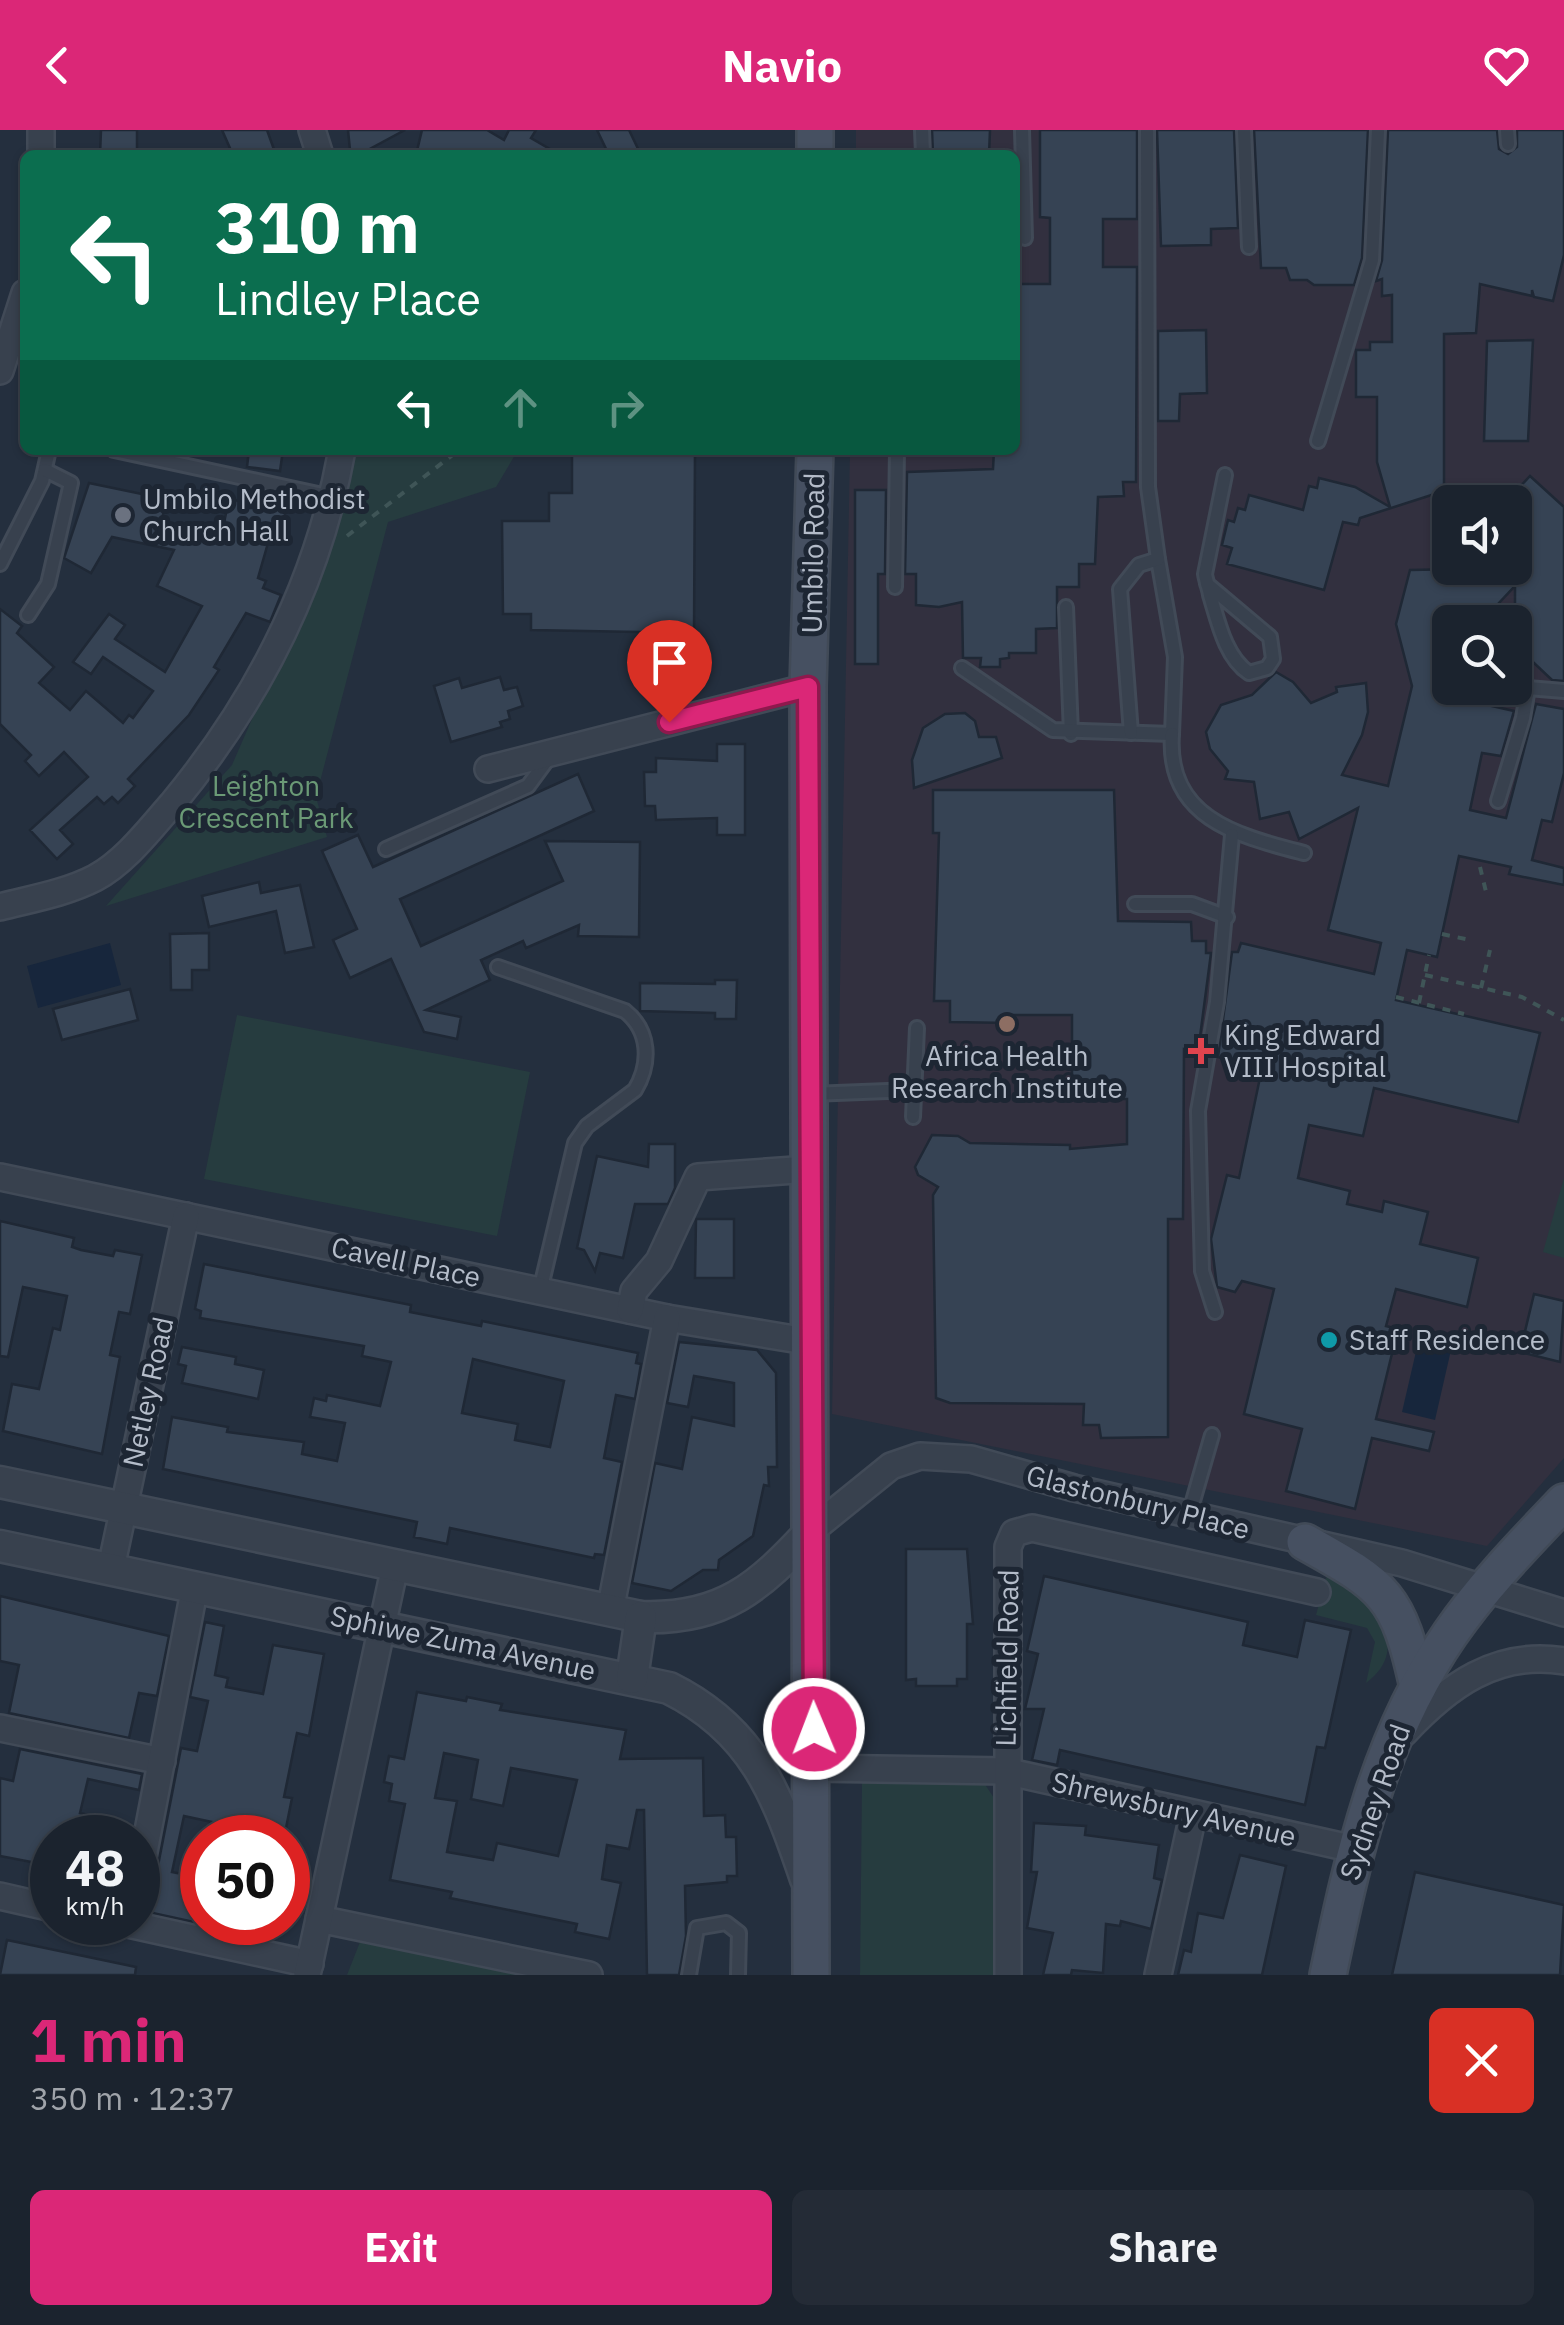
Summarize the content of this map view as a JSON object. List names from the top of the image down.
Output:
{
  "streets": {
    "main road": ["Umbilo Road", "Sydney Road"],
    "street": [
      "Cavell Place",
      "Netley Road",
      "Glastonbury Place",
      "Sphiwe Zuma Avenue",
      "Lichfield Road",
      "Shrewsbury Avenue"
    ]
  },
  "crossings": [
    ["Umbilo Road", "Cavell Place"],
    ["Umbilo Road", "Glastonbury Place"],
    ["Umbilo Road", "Sphiwe Zuma Avenue"],
    ["Umbilo Road", "Shrewsbury Avenue"],
    ["Cavell Place", "Netley Road"],
    ["Netley Road", "Sphiwe Zuma Avenue"],
    ["Glastonbury Place", "Sydney Road"],
    ["Lichfield Road", "Shrewsbury Avenue"],
    ["Sydney Road", "Shrewsbury Avenue"]
  ],
  "parks": ["Leighton Crescent Park"],
  "places": {
    "other": ["Umbilo Methodist Church Hall", "Africa Health Research Institute", "Staff Residence"],
    "health": ["King Edward VIII Hospital"]
  },
  "page": {
    "header": "Navio",
    "turn": ["310 m", "Lindley Place"],
    "speed": "48 km/h",
    "limit": "50",
    "heading": ["1 min", "350 m · 12:37"],
    "buttons": ["Exit", "Share"]
  }
}
